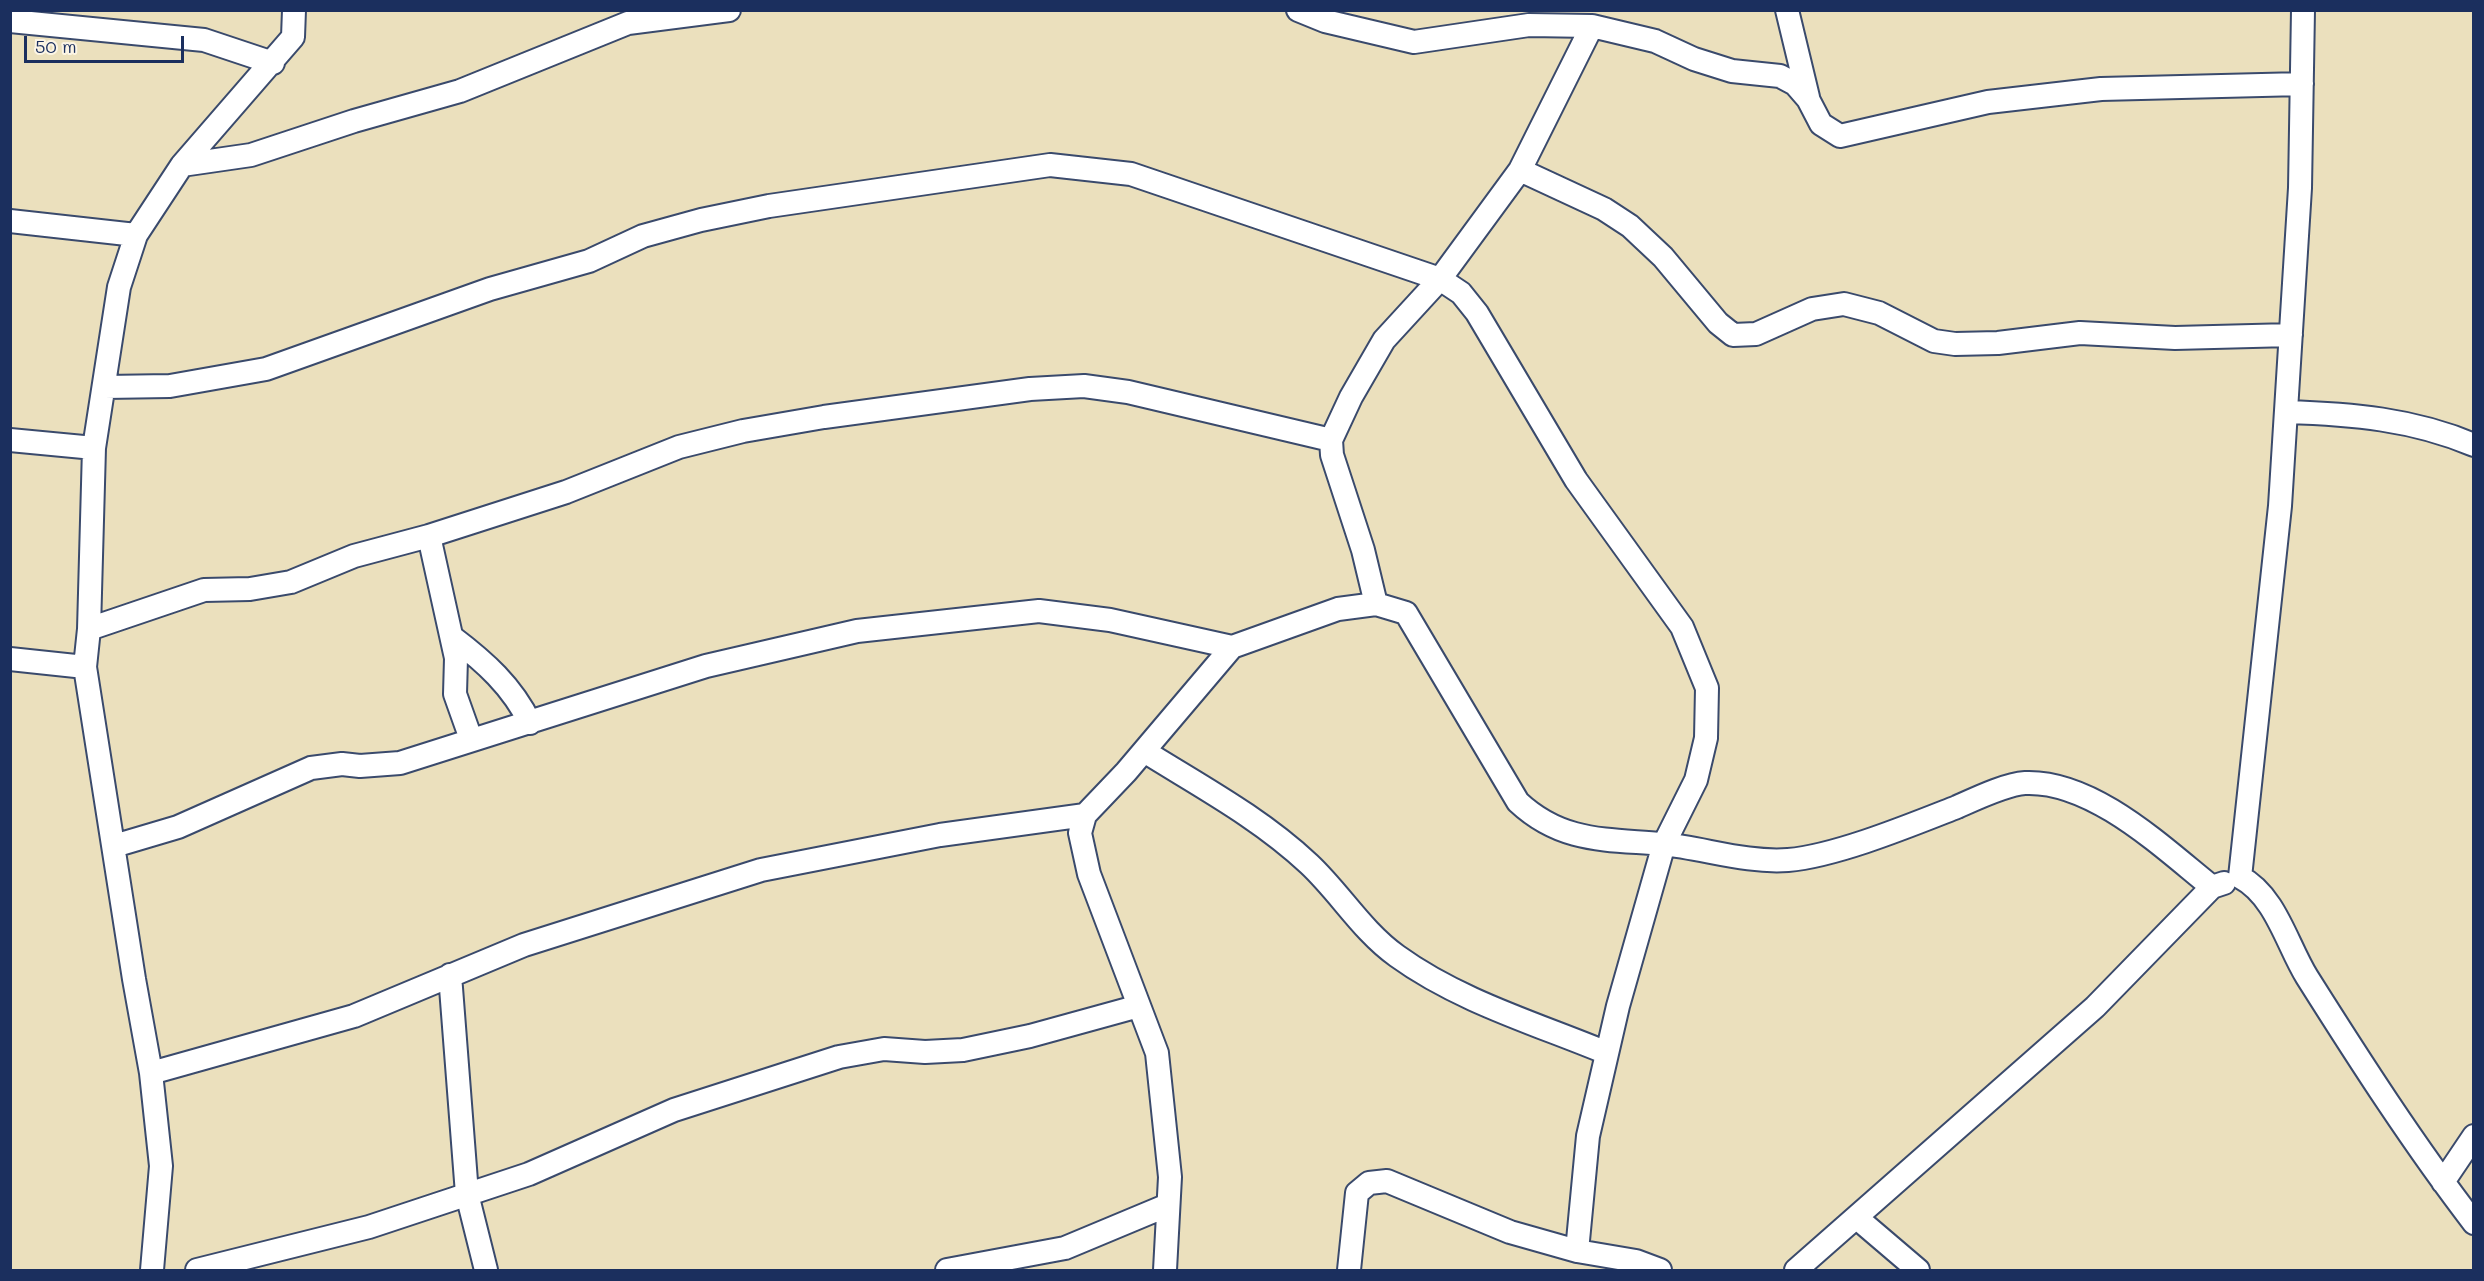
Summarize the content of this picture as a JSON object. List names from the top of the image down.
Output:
{
  "scale_bar": "50 m"
}
